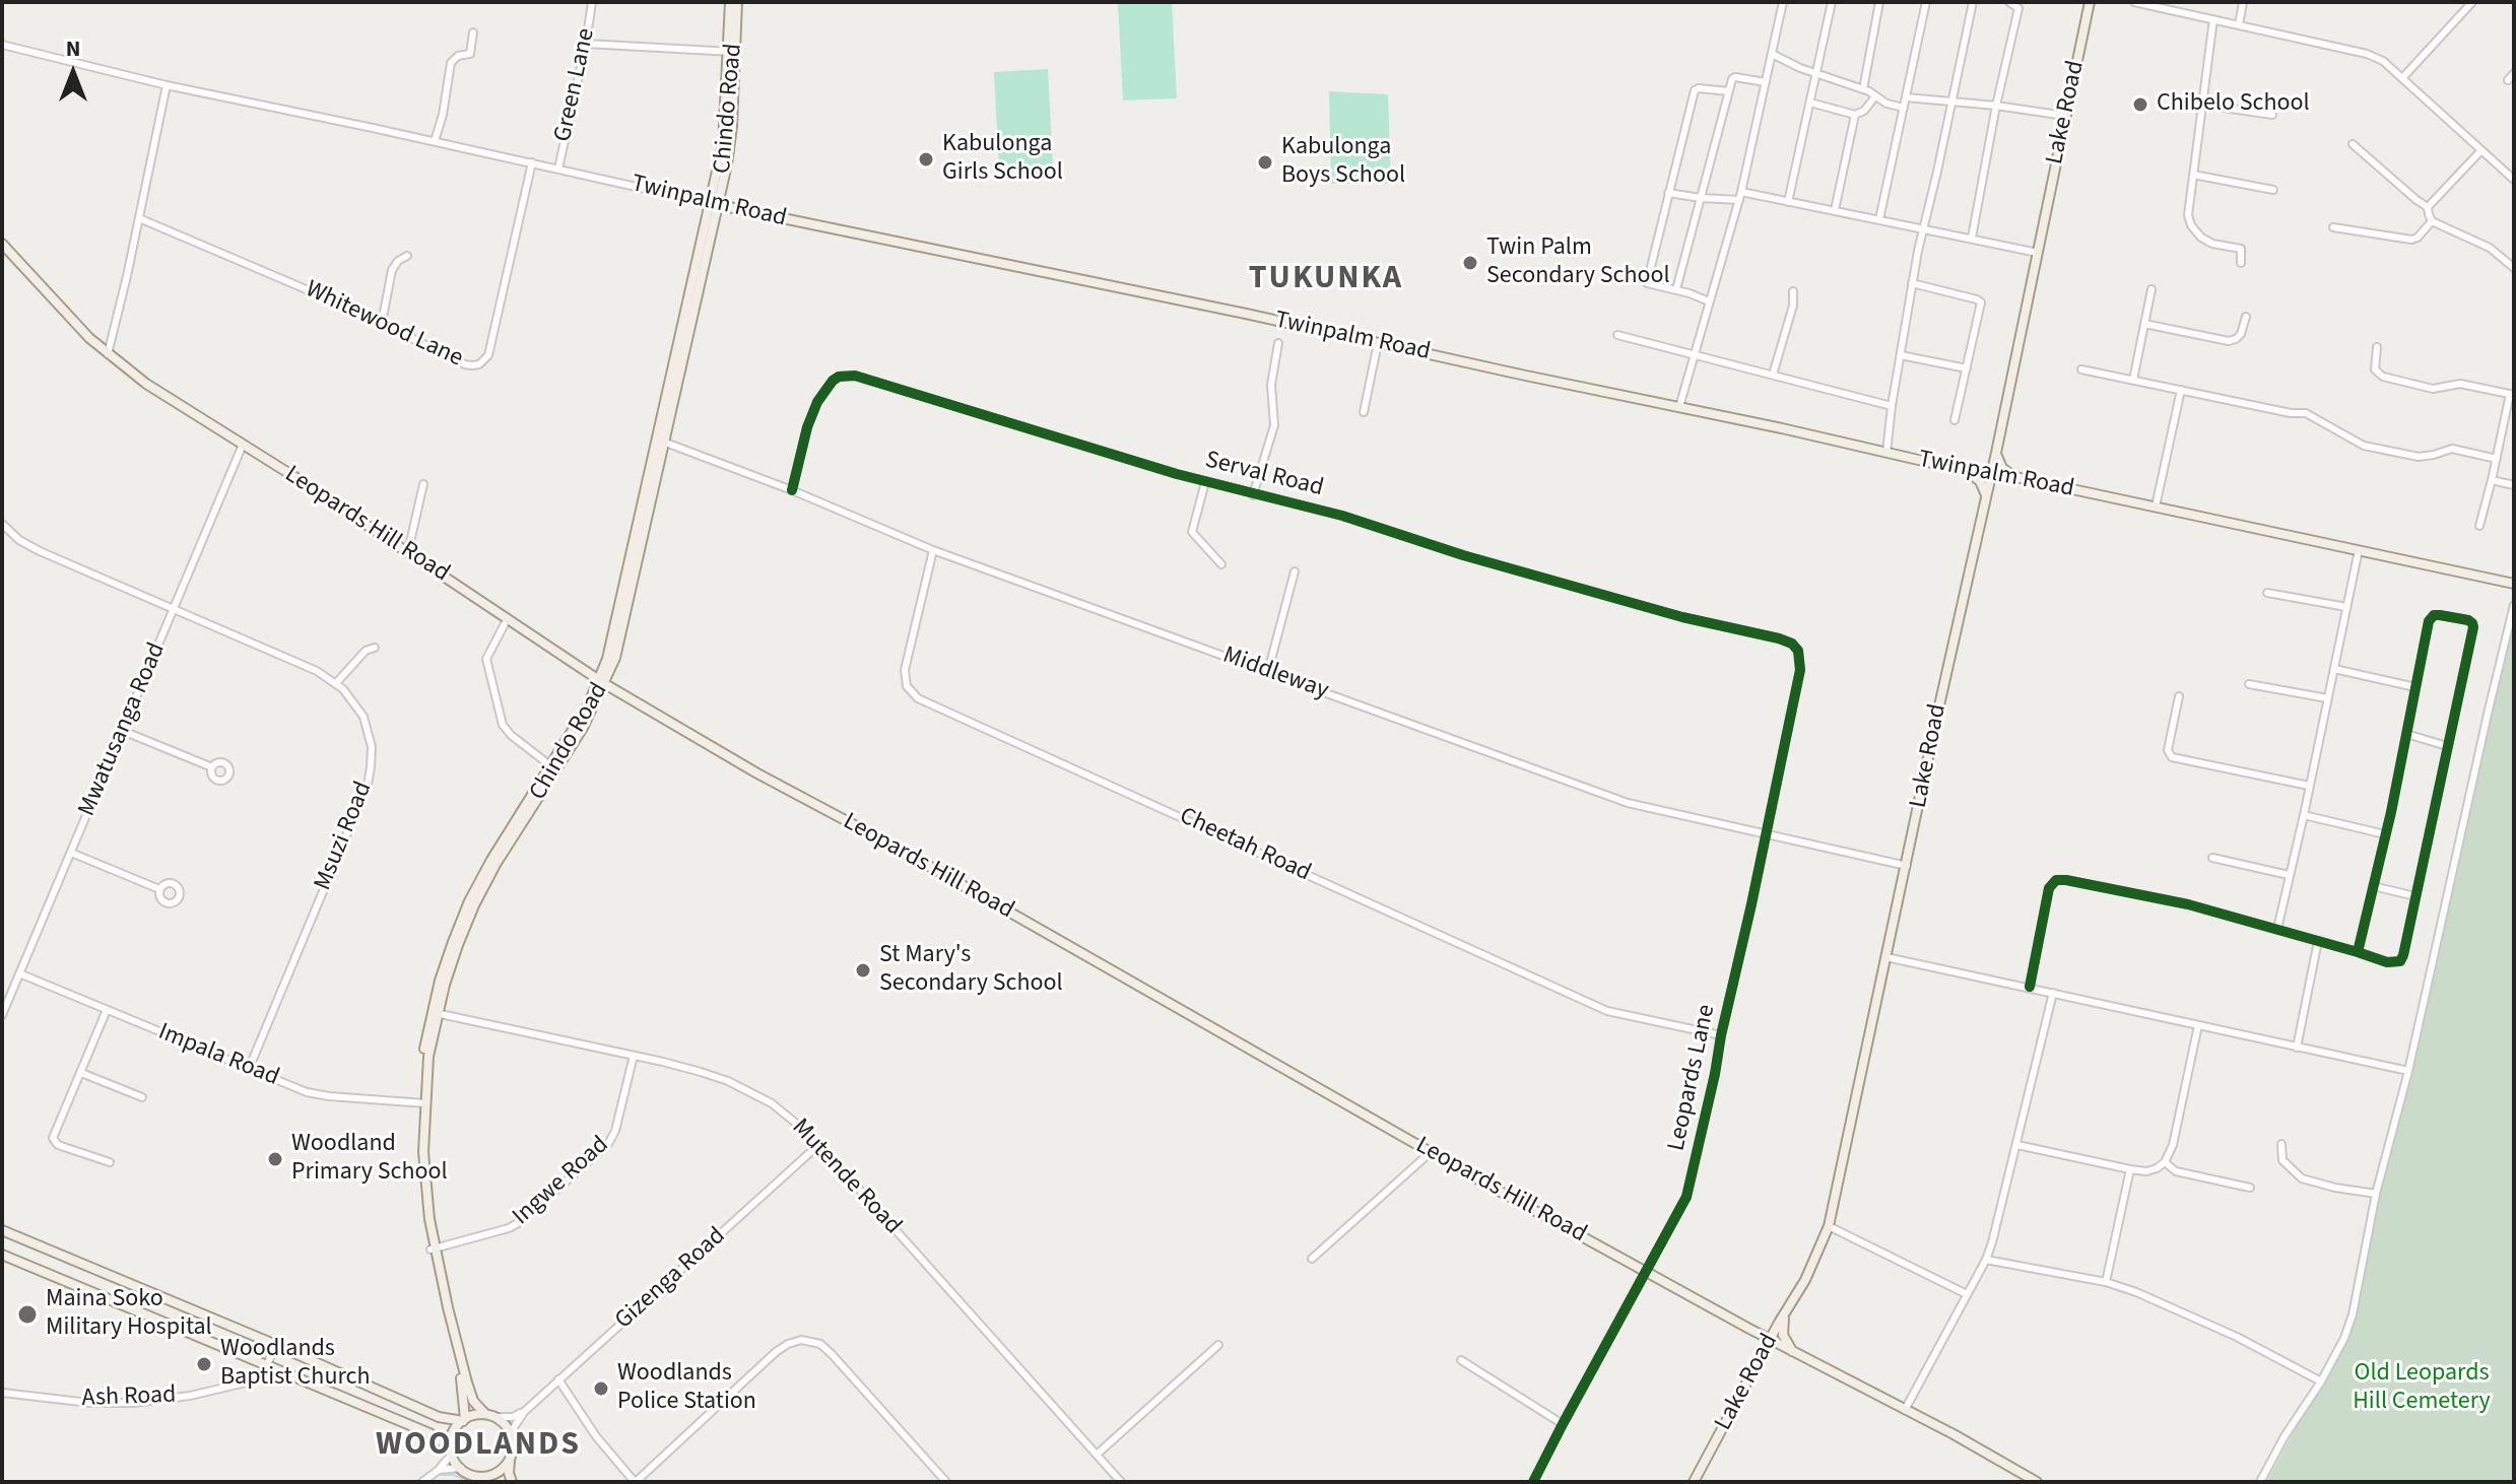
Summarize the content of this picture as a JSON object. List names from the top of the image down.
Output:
{
  "streets": {
    "main road": [
      "Chindo Road",
      "Lake Road",
      "Twinpalm Road",
      "Leopards Hill Road"
    ],
    "street": [
      "Green Lane",
      "Whitewood Lane",
      "Serval Road",
      "Middleway",
      "Mwatusanga Road",
      "Msuzi Road",
      "Cheetah Road",
      "Impala Road",
      "Leopards Lane",
      "Mutende Road",
      "Ingwe Road",
      "Gizenga Road",
      "Ash Road"
    ]
  },
  "crossings": [
    ["Green Lane", "Twinpalm Road"],
    ["Chindo Road", "Twinpalm Road"],
    ["Chindo Road", "Leopards Hill Road"],
    ["Chindo Road", "Middleway"],
    ["Chindo Road", "Impala Road"],
    ["Chindo Road", "Mutende Road"],
    ["Chindo Road", "Ingwe Road"],
    ["Chindo Road", "Gizenga Road"],
    ["Lake Road", "Twinpalm Road"],
    ["Lake Road", "Leopards Hill Road"],
    ["Lake Road", "Middleway"],
    ["Twinpalm Road", "Whitewood Lane"],
    ["Serval Road", "Middleway"],
    ["Serval Road", "Leopards Lane"],
    ["Leopards Hill Road", "Mwatusanga Road"],
    ["Leopards Hill Road", "Leopards Lane"],
    ["Middleway", "Cheetah Road"],
    ["Middleway", "Leopards Lane"],
    ["Mwatusanga Road", "Msuzi Road"],
    ["Mwatusanga Road", "Impala Road"],
    ["Msuzi Road", "Impala Road"],
    ["Cheetah Road", "Leopards Lane"],
    ["Mutende Road", "Ingwe Road"],
    ["Mutende Road", "Gizenga Road"]
  ],
  "districts": ["TUKUNKA", "WOODLANDS"],
  "parks": ["Old Leopards Hill Cemetery"],
  "places": [
    "Chibelo School",
    "Kabulonga Girls School",
    "Kabulonga Boys School",
    "Twin Palm Secondary School",
    "St Mary's Secondary School",
    "Woodland Primary School",
    "Maina Soko Military Hospital",
    "Woodlands Baptist Church",
    "Woodlands Police Station"
  ],
  "north": "top"
}
